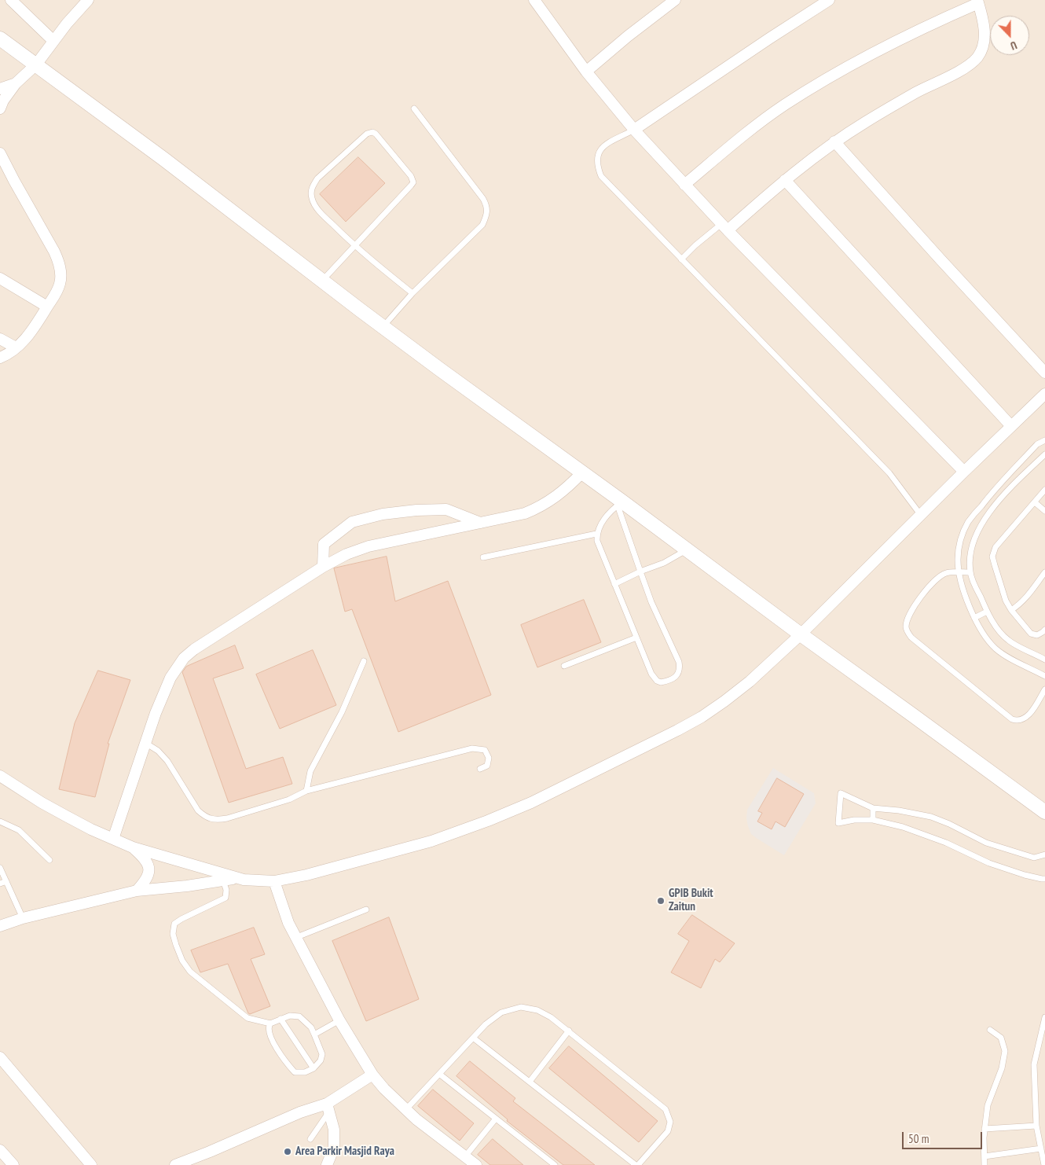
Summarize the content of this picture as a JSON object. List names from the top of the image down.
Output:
{
  "places": ["GPIB Bukit Zaitun", "Area Parkir Masjid Raya"],
  "scale_bar": "50 m",
  "north": "bottom"
}
